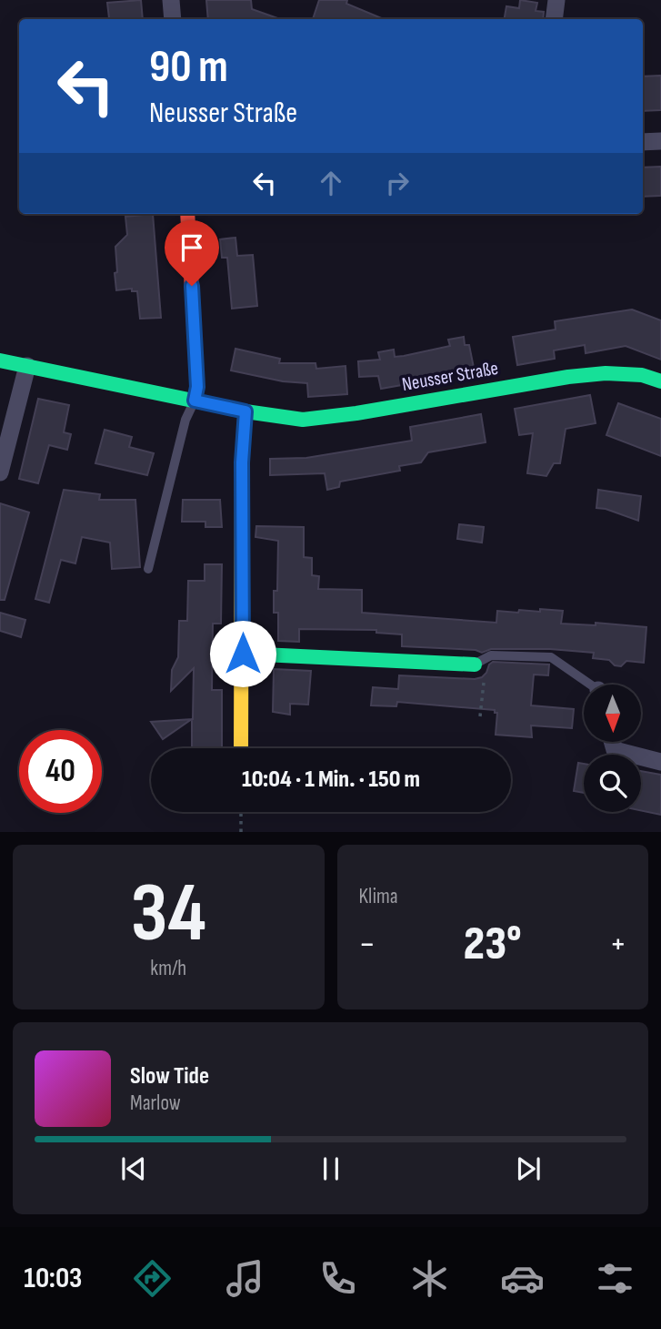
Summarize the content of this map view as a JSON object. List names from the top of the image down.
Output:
{
  "streets": {
    "street": ["Neusser Straße"]
  },
  "north": "bottom",
  "page": {
    "turn": ["90 m", "Neusser Straße"],
    "limit": "40",
    "trip": "10:04 · 1 Min. · 150 m",
    "tile": [
      ["34", "km/h"],
      "Klima"
    ],
    "heat": ["−", "23°", "+"],
    "song": ["Slow Tide", "Marlow"],
    "tabs": "10:03"
  }
}
